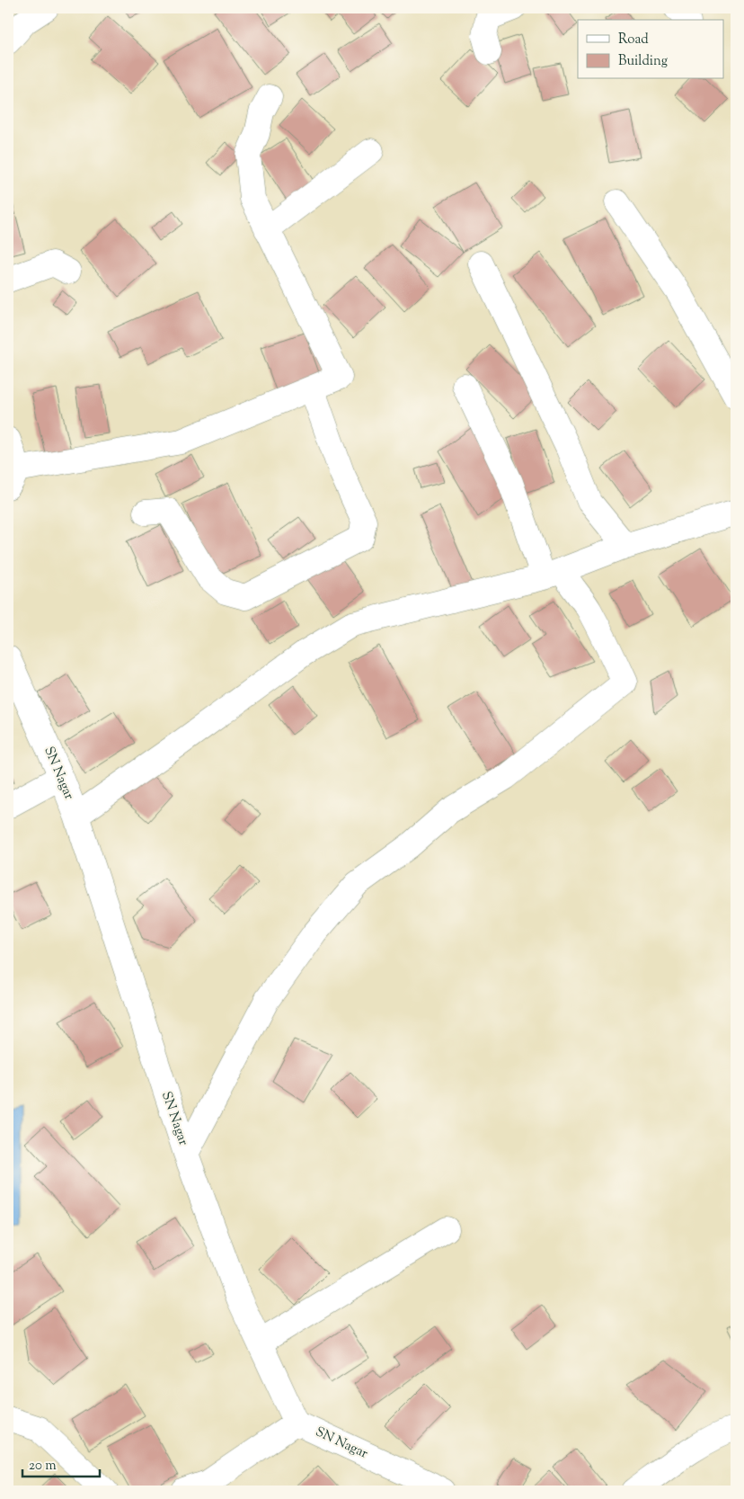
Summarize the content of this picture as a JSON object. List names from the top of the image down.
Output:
{
  "streets": {
    "street": ["SN Nagar"]
  },
  "legend": ["Road", "Building"],
  "scale_bar": "20 m"
}
